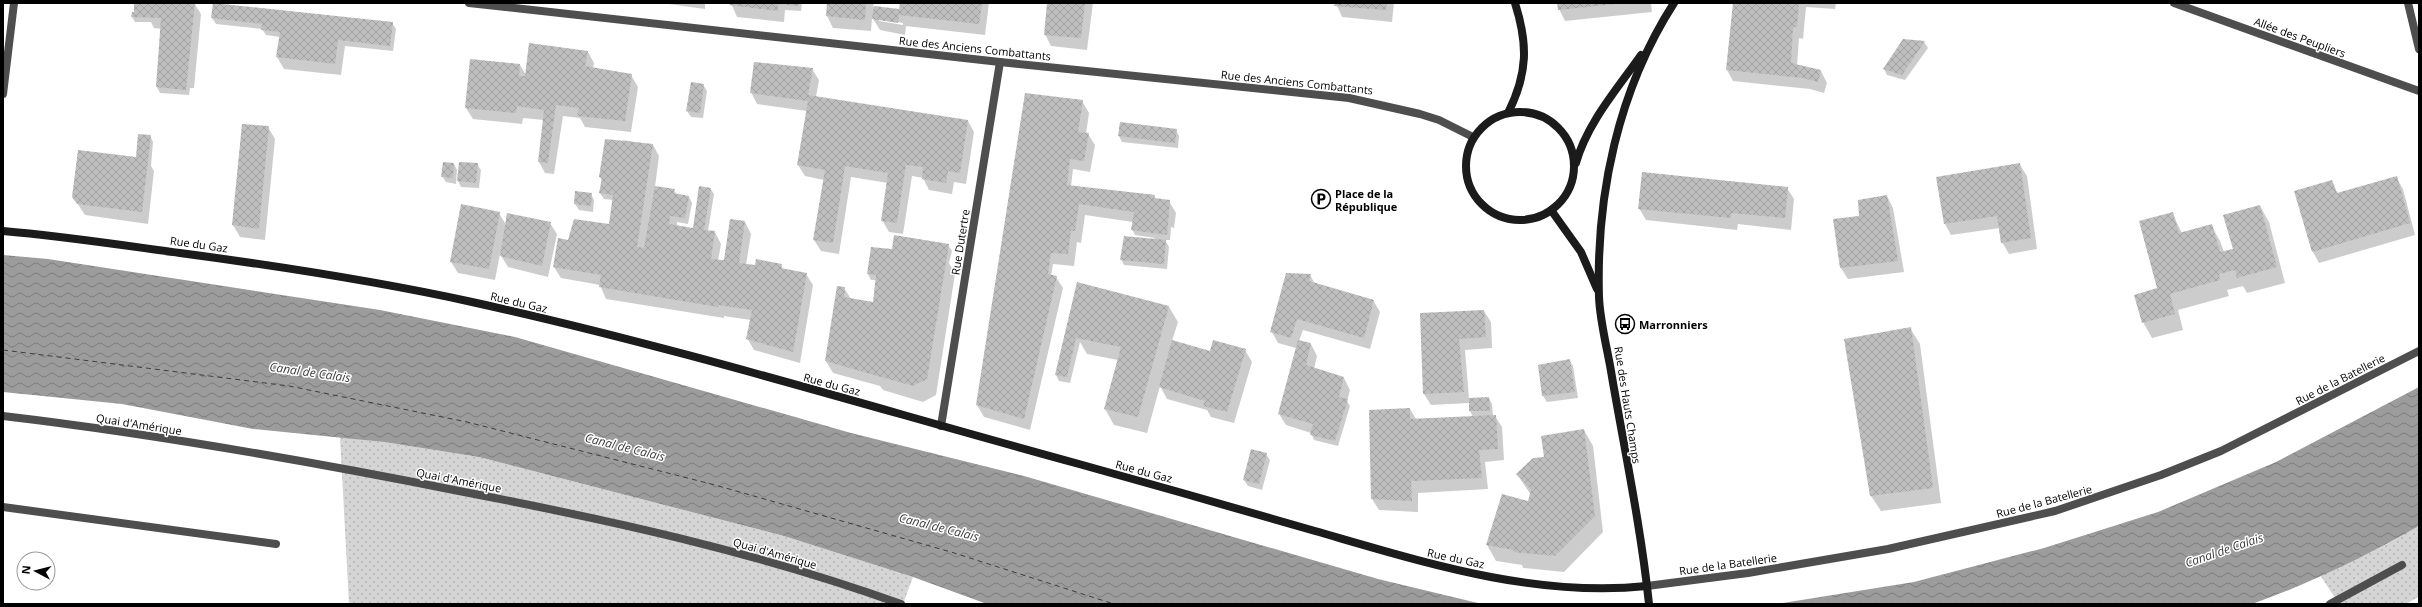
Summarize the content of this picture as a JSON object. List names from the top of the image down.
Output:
{
  "streets": {
    "street": [
      "Allée des Peupliers",
      "Rue des Anciens Combattants",
      "Rue Dutertre",
      "Rue du Gaz",
      "Rue de la Batellerie",
      "Rue des Hauts Champs",
      "Quai d'Amérique"
    ]
  },
  "crossings": [
    ["Rue des Anciens Combattants", "Rue Dutertre"],
    ["Rue des Anciens Combattants", "Rue des Hauts Champs"],
    ["Rue Dutertre", "Rue du Gaz"],
    ["Rue du Gaz", "Rue de la Batellerie"],
    ["Rue du Gaz", "Rue des Hauts Champs"],
    ["Rue de la Batellerie", "Rue des Hauts Champs"]
  ],
  "water": ["Canal de Calais"],
  "places": {
    "parking": ["Place de la République"],
    "bus stop": ["Marronniers"]
  },
  "north": "left"
}
